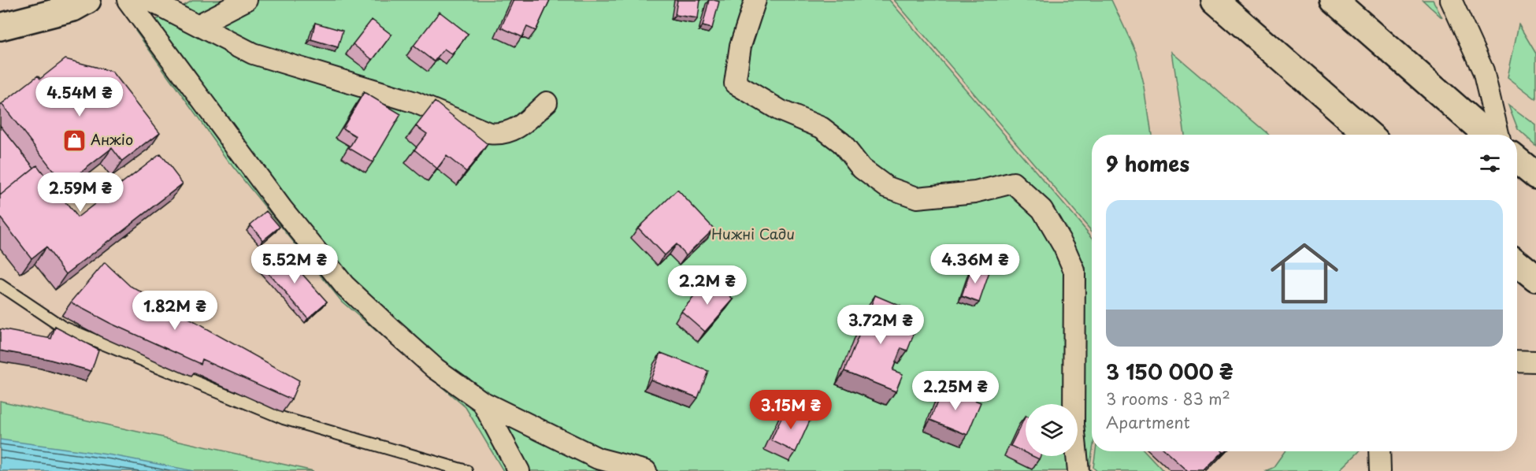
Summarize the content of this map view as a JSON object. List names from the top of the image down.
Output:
{
  "parks": ["Нижні Сади"],
  "places": {
    "shop": ["Анжіо"]
  },
  "page": {
    "price": [
      "4.54M ₴",
      "2.59M ₴",
      "5.52M ₴",
      "4.36M ₴",
      "2.2M ₴",
      "1.82M ₴",
      "3.72M ₴",
      "2.25M ₴",
      "3.15M ₴"
    ],
    "heading": "9 homes",
    "list": [
      {
        "name": "3 150 000 ₴",
        "note": "3 rooms · 83 m² · Apartment"
      }
    ]
  }
}
